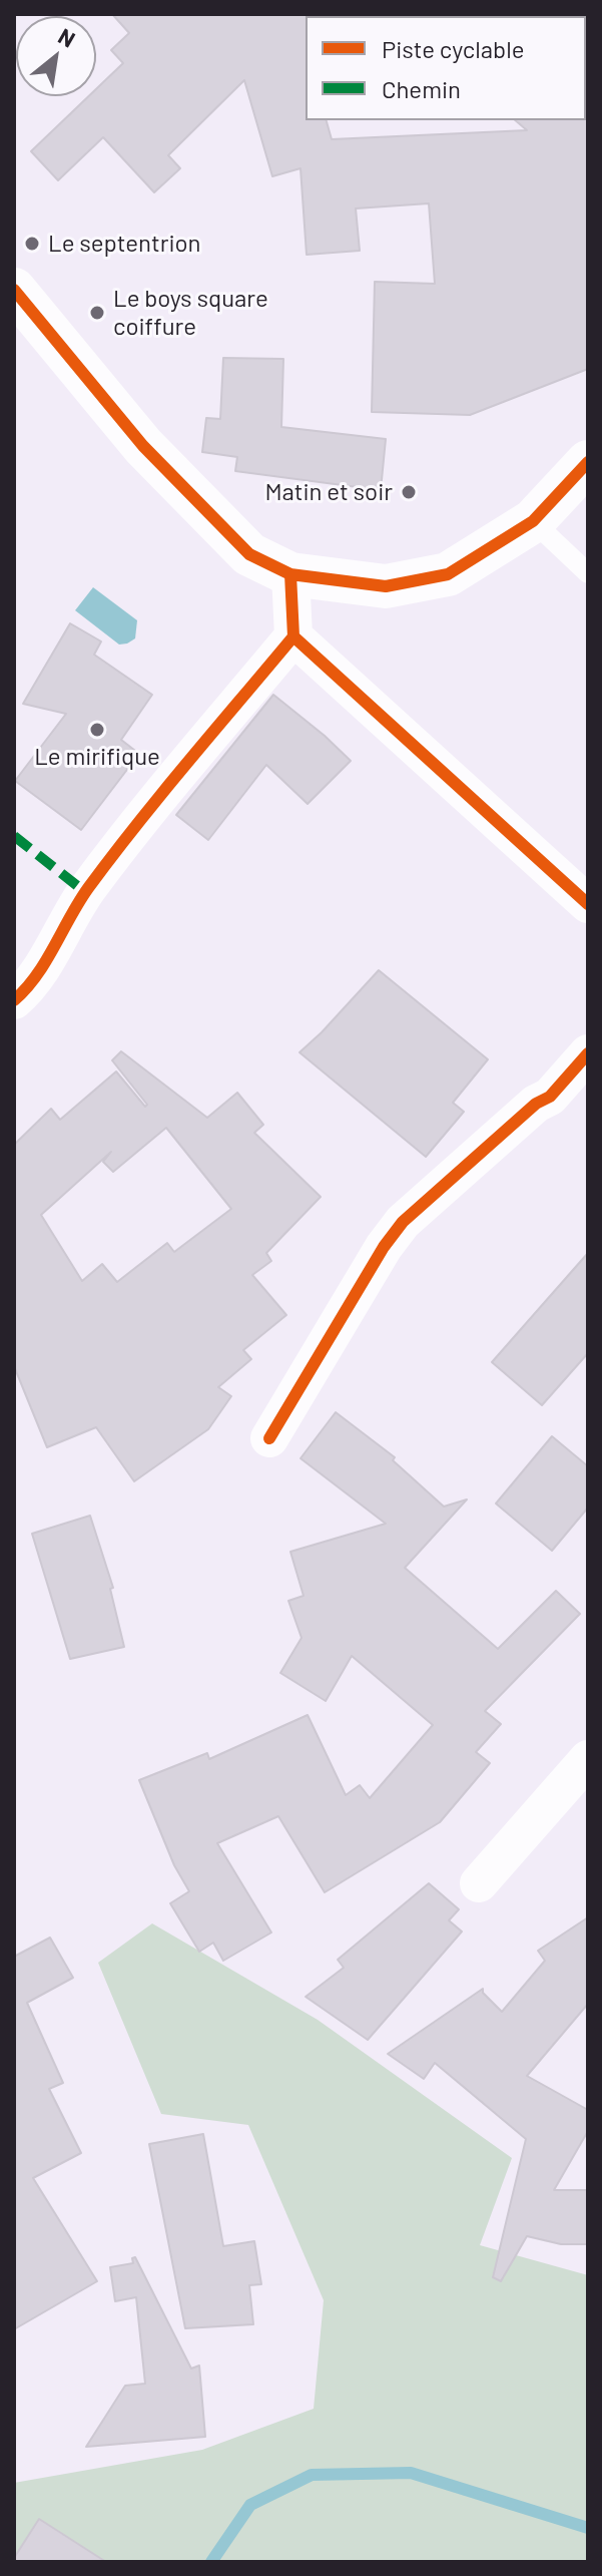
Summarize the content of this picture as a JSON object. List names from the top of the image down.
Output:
{
  "places": [
    "Le septentrion",
    "Le boys square coiffure",
    "Matin et soir",
    "Le mirifique"
  ],
  "legend": ["Piste cyclable", "Chemin"],
  "north": "top right"
}
